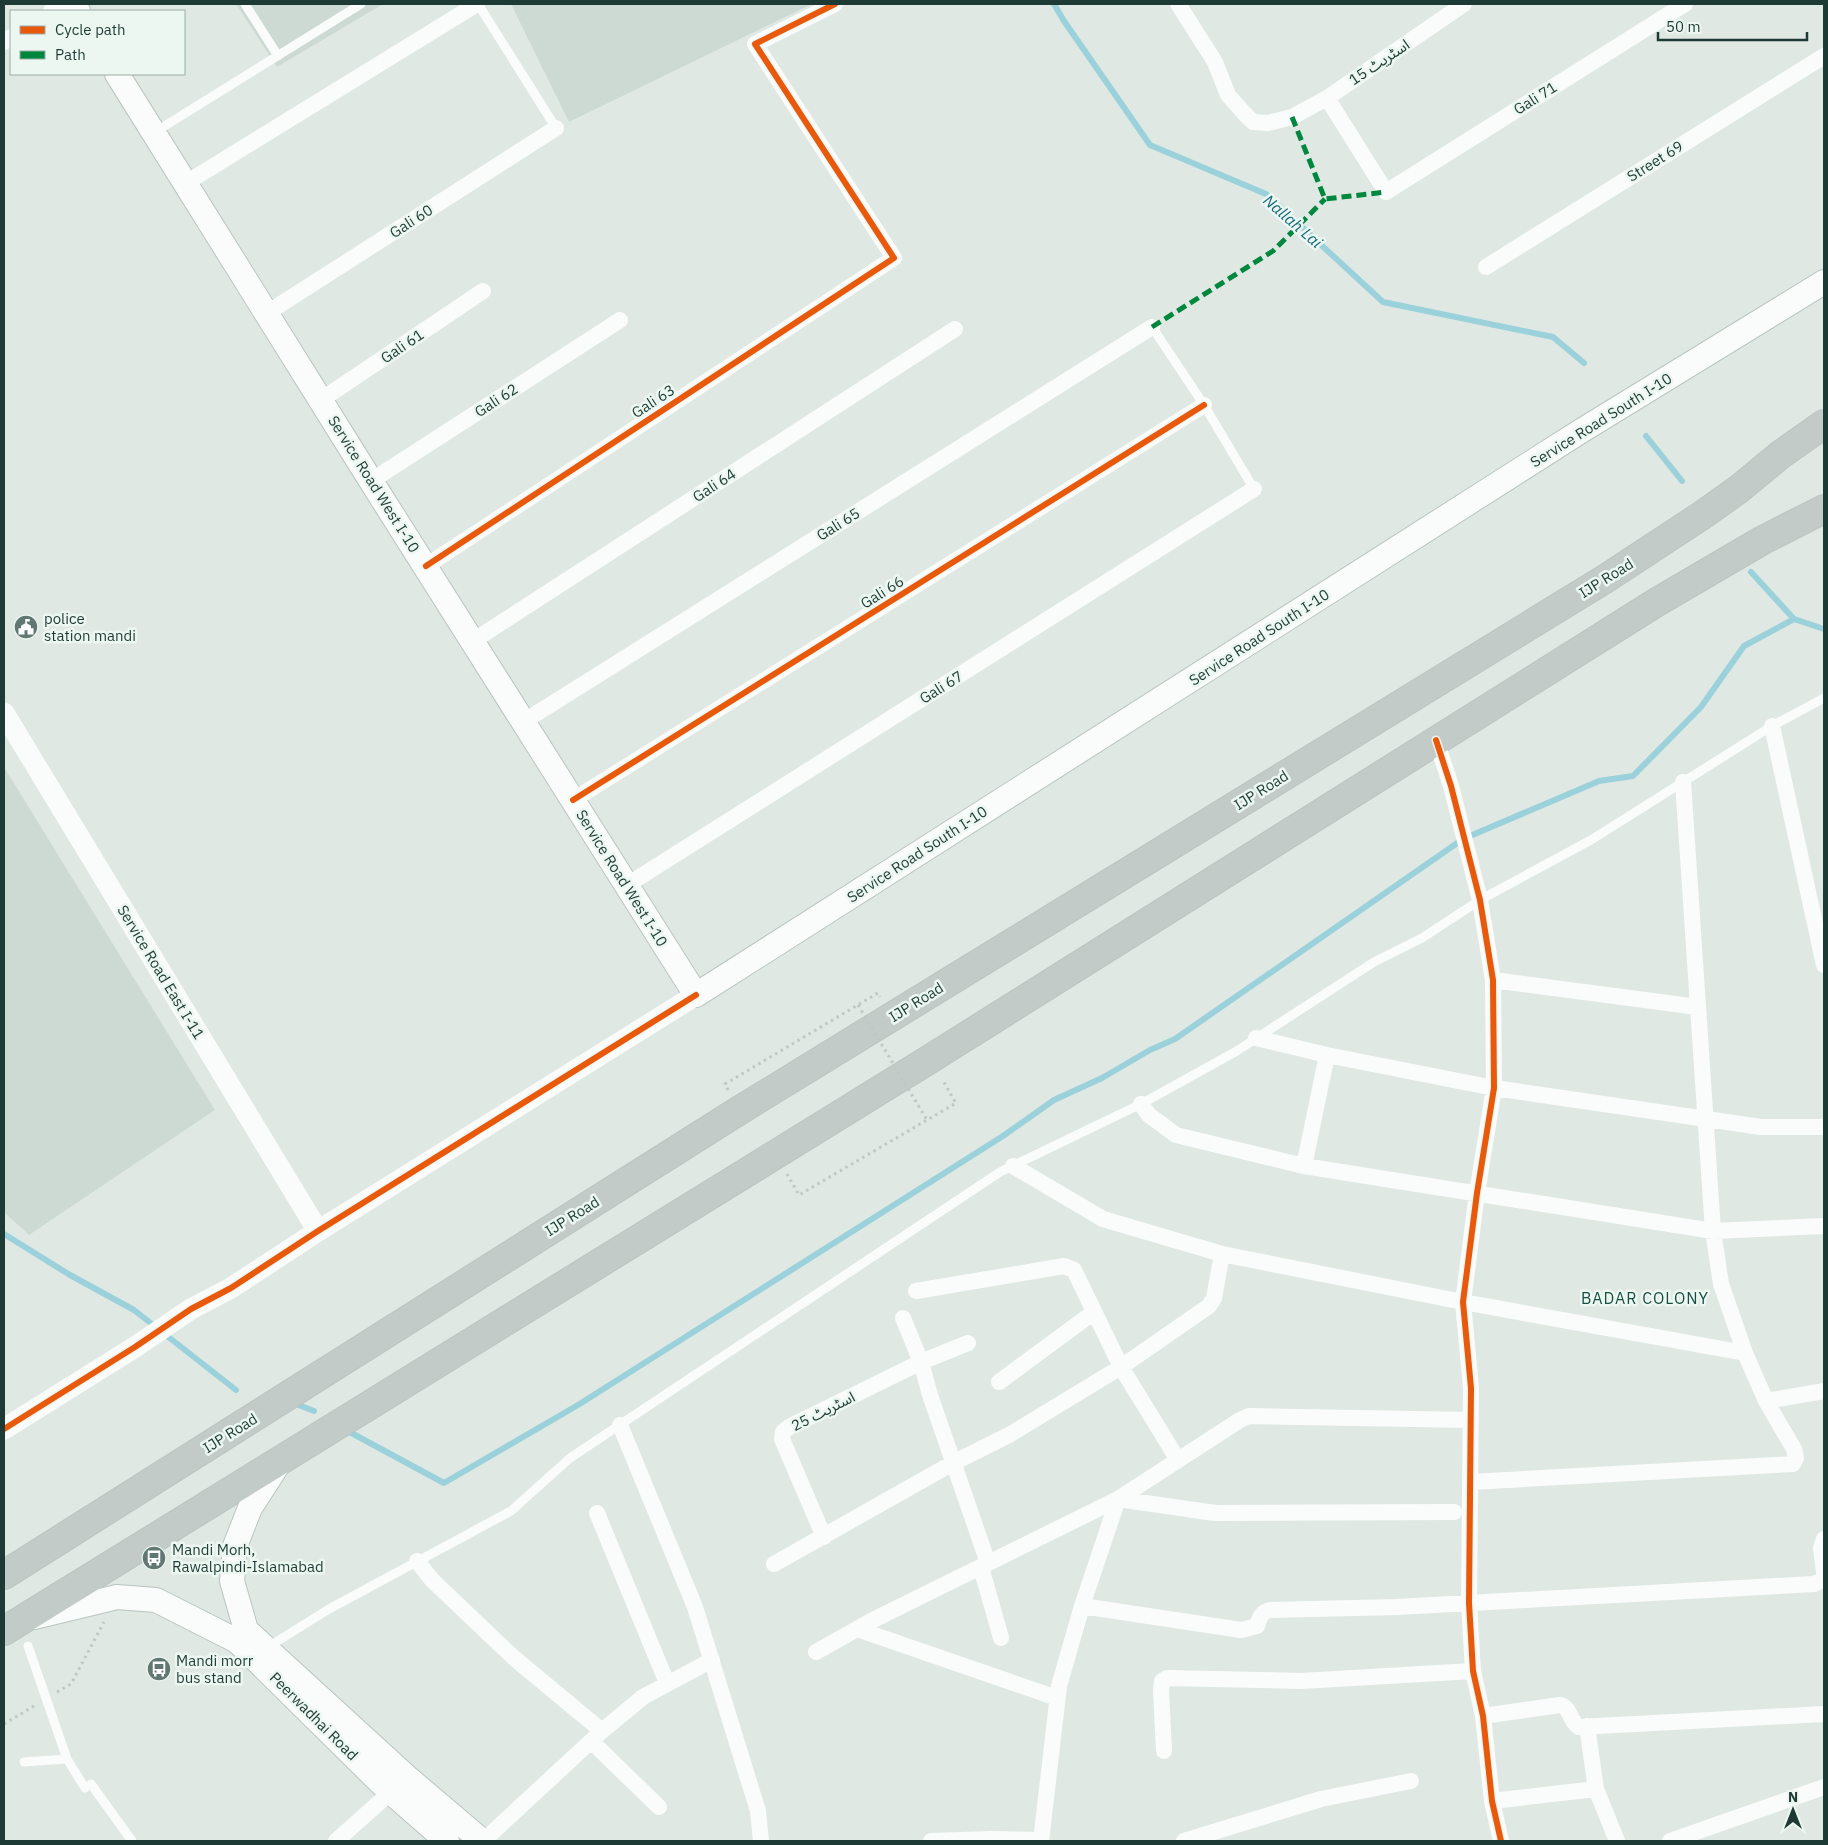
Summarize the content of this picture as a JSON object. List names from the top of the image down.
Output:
{
  "streets": {
    "highway": ["IJP Road"],
    "main road": ["Service Road South I-10", "Service Road West I-10", "Peerwadhai Road"],
    "street": [
      "اسٹریٹ 15",
      "Gali 71",
      "Street 69",
      "Gali 60",
      "Gali 61",
      "Gali 62",
      "Gali 63",
      "Gali 64",
      "Gali 65",
      "Gali 66",
      "Gali 67",
      "Service Road East I-11",
      "اسٹریٹ 25"
    ]
  },
  "crossings": [
    ["اسٹریٹ 15", "Gali 71"],
    ["Gali 60", "Service Road West I-10"],
    ["Gali 61", "Service Road West I-10"],
    ["Gali 62", "Service Road West I-10"],
    ["Gali 63", "Service Road West I-10"],
    ["Service Road South I-10", "Service Road West I-10"],
    ["Service Road West I-10", "Gali 64"],
    ["Service Road West I-10", "Gali 65"],
    ["Service Road West I-10", "Gali 66"],
    ["Service Road West I-10", "Gali 67"]
  ],
  "districts": ["BADAR COLONY"],
  "water": ["Nallah Lai"],
  "places": {
    "public building": ["police station mandi"],
    "bus stop": ["Mandi Morh, Rawalpindi-Islamabad", "Mandi morr bus stand"]
  },
  "legend": ["Cycle path", "Path"],
  "scale_bar": "50 m",
  "north": "top"
}
